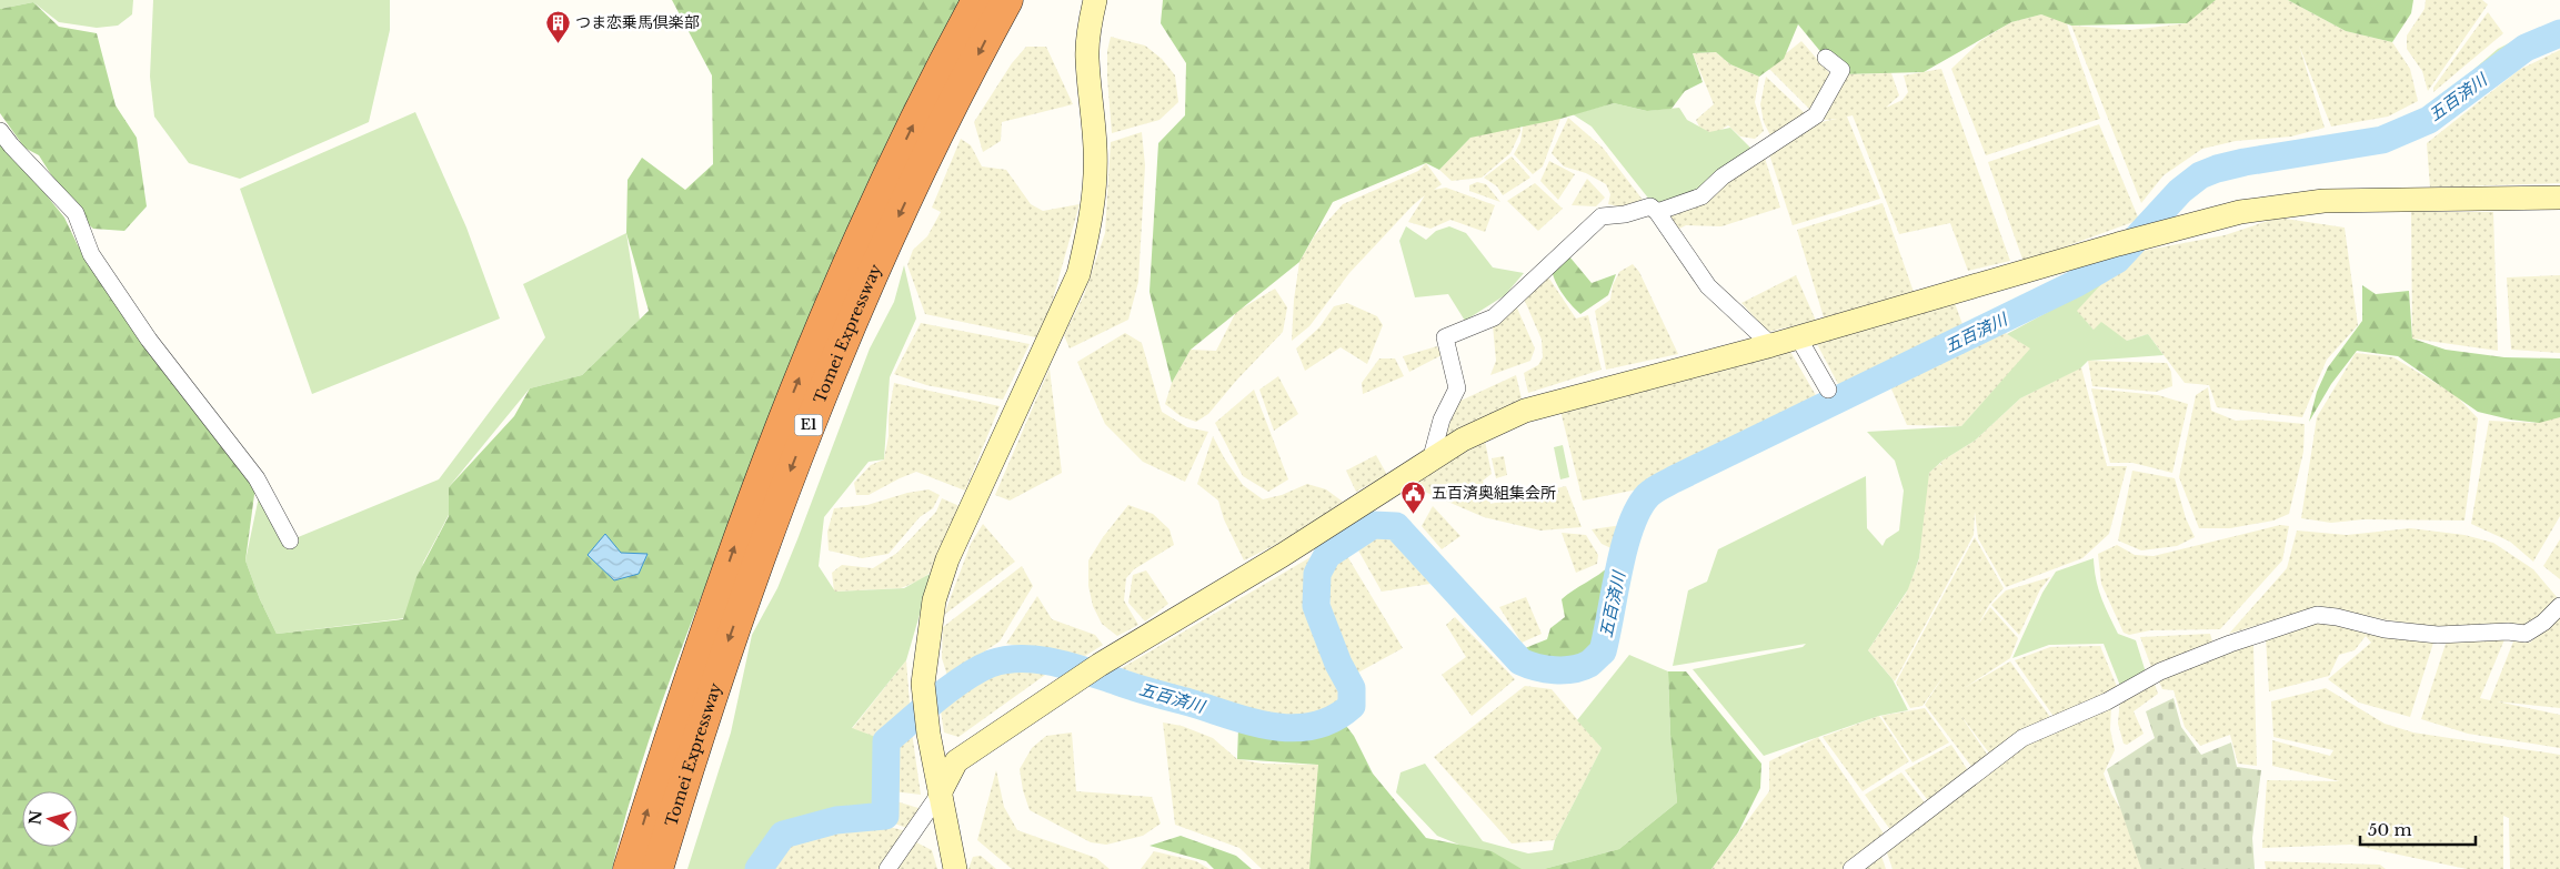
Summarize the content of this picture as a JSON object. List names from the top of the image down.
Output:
{
  "streets": {
    "highway": ["Tomei Expressway", "E1"]
  },
  "water": ["五百済川"],
  "places": {
    "building": ["つま恋乗馬倶楽部"],
    "public building": ["五百済奥組集会所"]
  },
  "scale_bar": "50 m",
  "north": "left"
}
